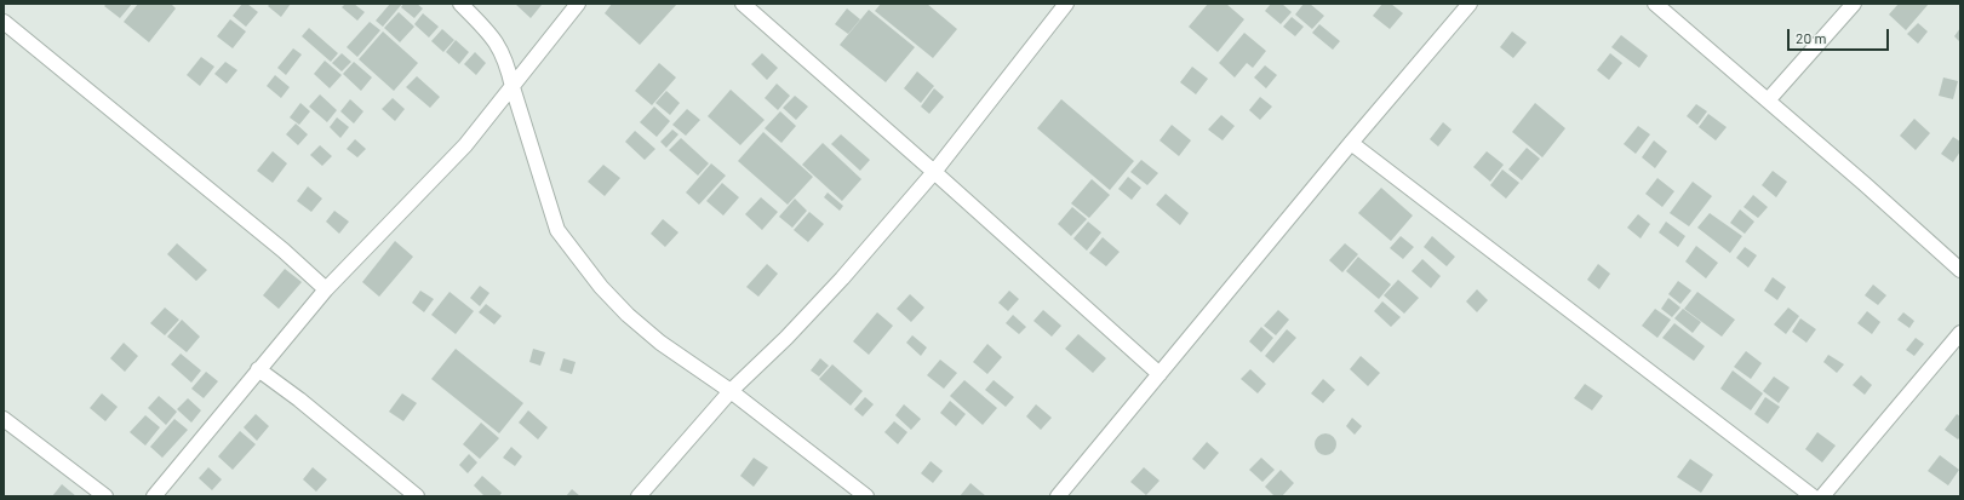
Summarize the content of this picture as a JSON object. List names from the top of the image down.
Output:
{
  "scale_bar": "20 m"
}
